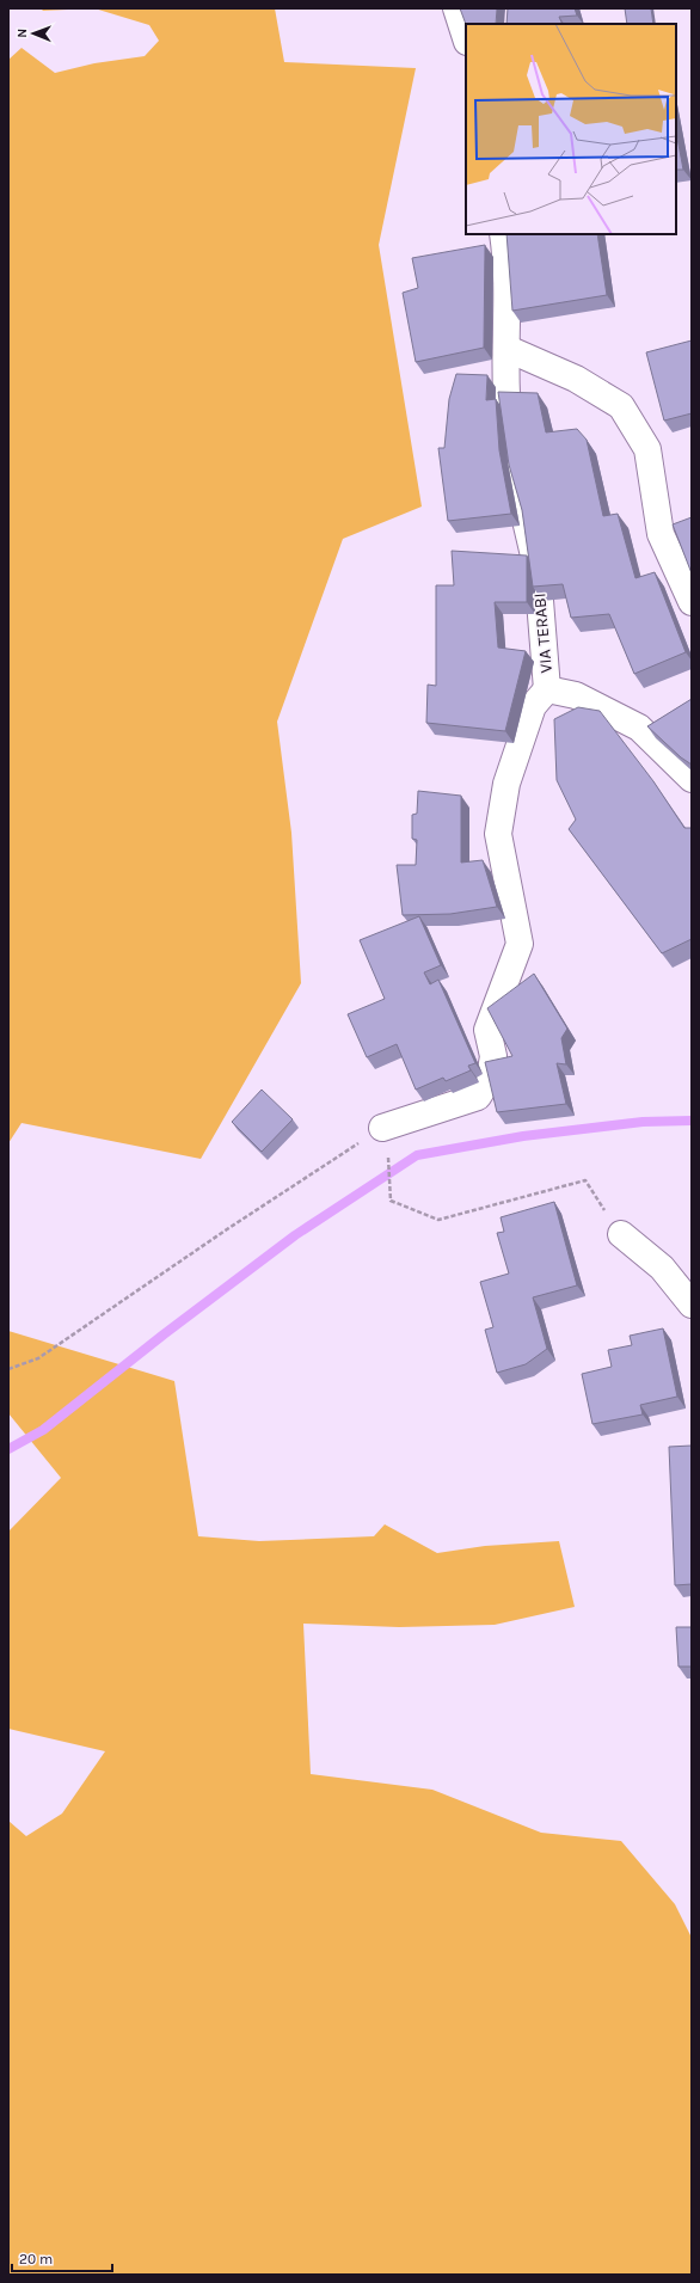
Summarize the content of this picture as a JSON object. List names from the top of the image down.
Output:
{
  "streets": {
    "street": ["VIA TERABI"]
  },
  "scale_bar": "20 m",
  "north": "left"
}
